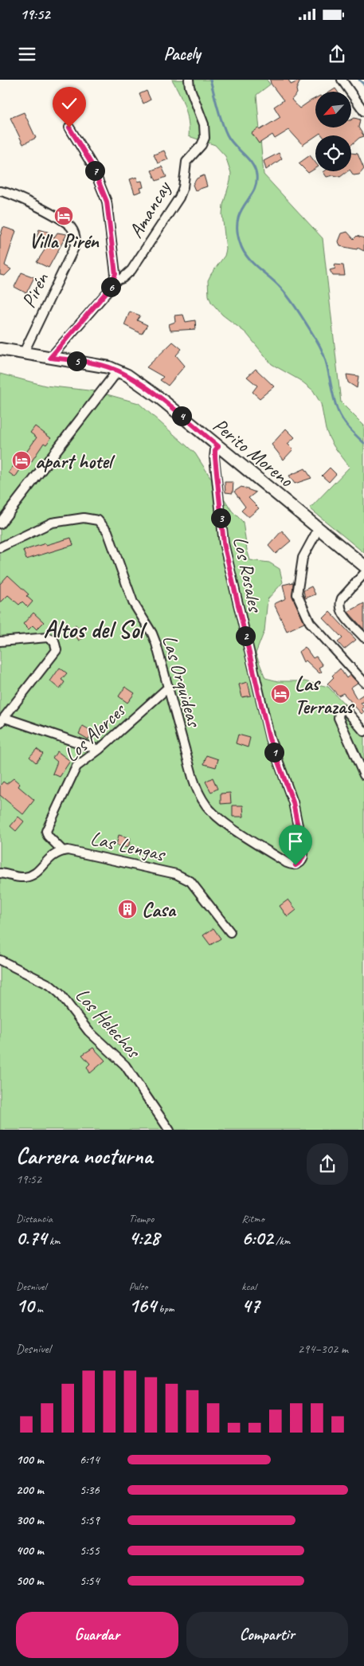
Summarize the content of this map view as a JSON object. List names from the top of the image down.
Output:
{
  "streets": {
    "main road": ["Perito Moreno"],
    "street": [
      "Amancay",
      "Pirén",
      "Los Rosales",
      "Las Orquideas",
      "Los Alerces",
      "Las Lengas",
      "Los Helechos"
    ]
  },
  "crossings": [
    ["Pirén", "Perito Moreno"],
    ["Perito Moreno", "Los Rosales"],
    ["Los Rosales", "Las Orquideas"],
    ["Las Orquideas", "Los Alerces"],
    ["Los Alerces", "Las Lengas"]
  ],
  "districts": ["Altos del Sol"],
  "places": {
    "hotel": ["Villa Pirén", "apart hotel", "Las Terrazas"],
    "building": ["Casa"]
  },
  "north": "bottom left",
  "page": {
    "status": "19:52",
    "header": "Pacely",
    "pins": [
      "7",
      "6",
      "5",
      "4",
      "3",
      "2",
      "1"
    ],
    "heading": ["Carrera nocturna", "19:52"],
    "stats": [
      ["Distancia", "0.74 km"],
      ["Tiempo", "4:28"],
      ["Ritmo", "6:02 /km"],
      ["Desnivel", "10 m"],
      ["Pulso", "164 bpm"],
      ["kcal", "47"]
    ],
    "chart": ["Desnivel", "294–302 m"],
    "list": [
      {
        "name": "100 m",
        "note": "6:14"
      },
      {
        "name": "200 m",
        "note": "5:36"
      },
      {
        "name": "300 m",
        "note": "5:59"
      },
      {
        "name": "400 m",
        "note": "5:55"
      },
      {
        "name": "500 m",
        "note": "5:54"
      }
    ],
    "buttons": ["Guardar", "Compartir"]
  }
}
